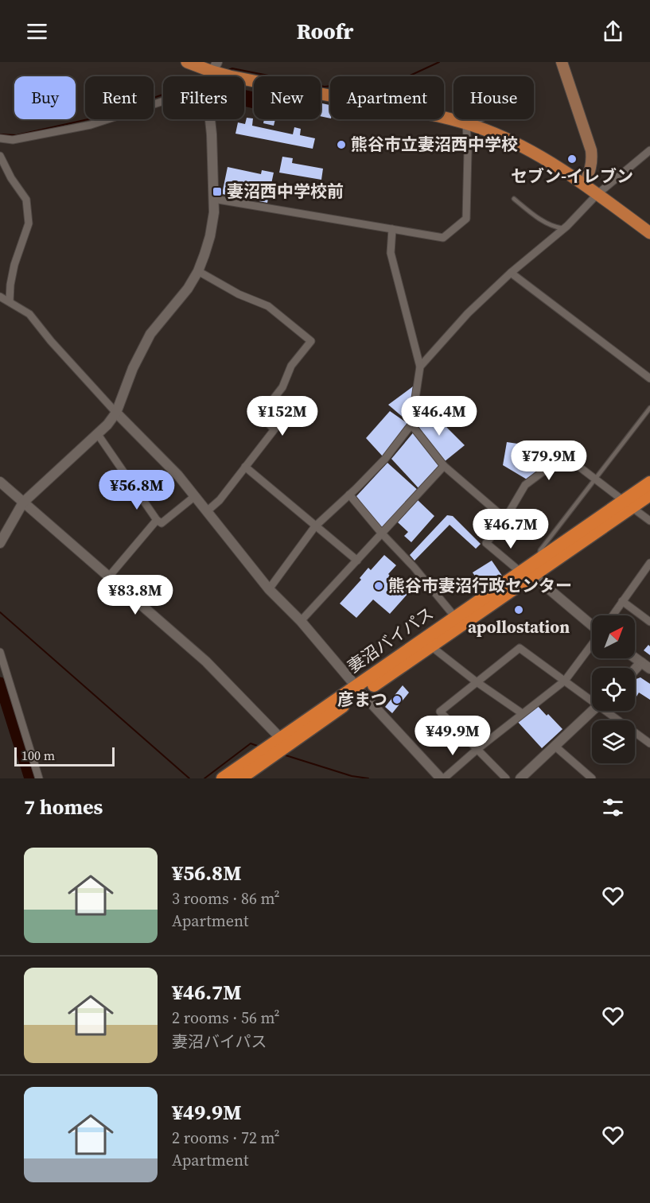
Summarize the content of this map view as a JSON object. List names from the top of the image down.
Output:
{
  "streets": {
    "highway": ["妻沼バイパス"]
  },
  "places": {
    "other": [
      "熊谷市立妻沼西中学校",
      "セブン-イレブン",
      "熊谷市妻沼行政センター",
      "apollostation",
      "彦まつ"
    ],
    "transit": ["妻沼西中学校前"]
  },
  "scale_bar": "100 m",
  "north": "top right",
  "page": {
    "header": "Roofr",
    "chip": [
      "Buy",
      "Rent",
      "Filters",
      "New",
      "Apartment",
      "House"
    ],
    "price": [
      "¥152M",
      "¥46.4M",
      "¥79.9M",
      "¥56.8M",
      "¥46.7M",
      "¥83.8M",
      "¥49.9M"
    ],
    "scale": "100 m",
    "heading": "7 homes",
    "list": [
      {
        "name": "¥56.8M",
        "note": "3 rooms · 86 m² · Apartment"
      },
      {
        "name": "¥46.7M",
        "note": "2 rooms · 56 m² · 妻沼バイパス"
      },
      {
        "name": "¥49.9M",
        "note": "2 rooms · 72 m² · Apartment"
      }
    ]
  }
}
